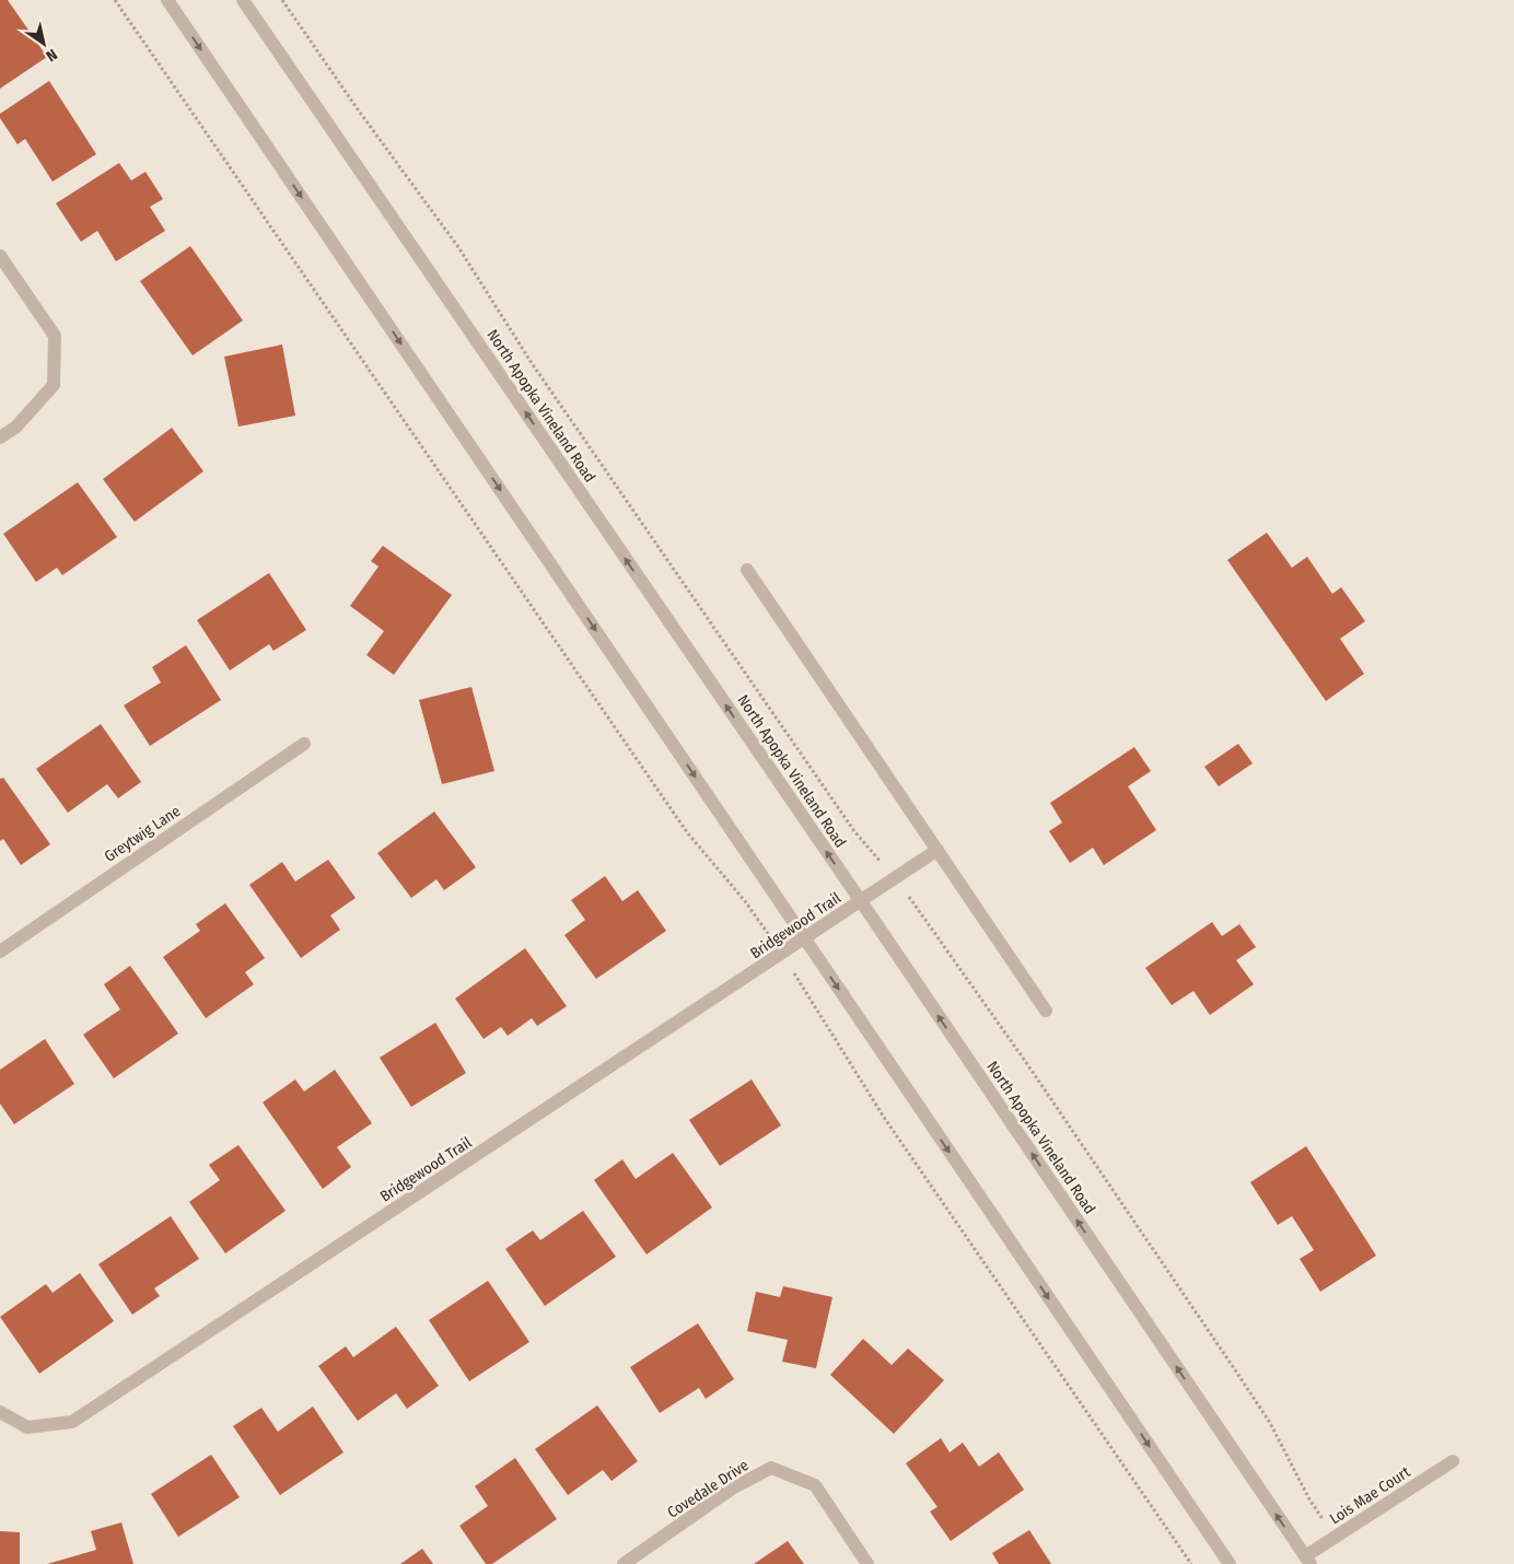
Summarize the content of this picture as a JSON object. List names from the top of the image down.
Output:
{
  "streets": {
    "street": [
      "North Apopka Vineland Road",
      "Greytwig Lane",
      "Bridgewood Trail",
      "Covedale Drive",
      "Lois Mae Court"
    ]
  },
  "crossings": [
    ["North Apopka Vineland Road", "Bridgewood Trail"],
    ["North Apopka Vineland Road", "Lois Mae Court"]
  ],
  "north": "bottom right"
}
